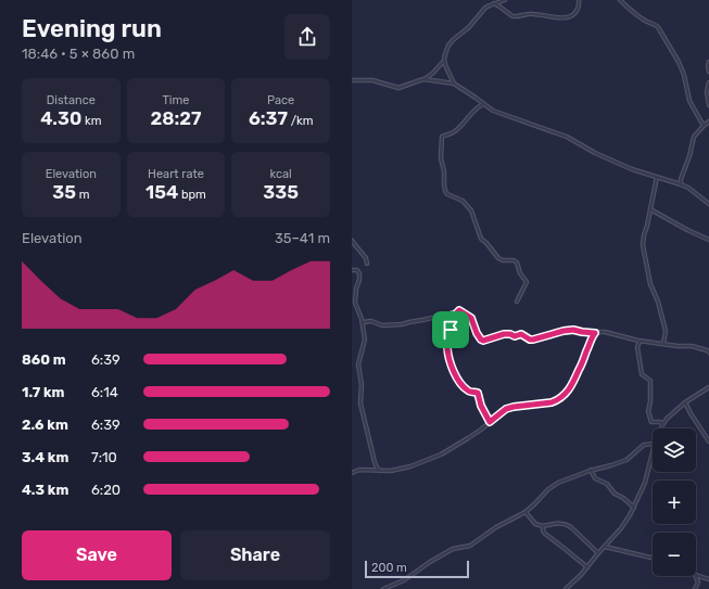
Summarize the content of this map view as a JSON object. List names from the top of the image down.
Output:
{
  "scale_bar": "200 m",
  "page": {
    "heading": ["Evening run", "18:46 · 5 × 860 m"],
    "stats": [
      ["Distance", "4.30 km"],
      ["Time", "28:27"],
      ["Pace", "6:37 /km"],
      ["Elevation", "35 m"],
      ["Heart rate", "154 bpm"],
      ["kcal", "335"]
    ],
    "chart": ["Elevation", "35–41 m"],
    "list": [
      {
        "name": "860 m",
        "note": "6:39"
      },
      {
        "name": "1.7 km",
        "note": "6:14"
      },
      {
        "name": "2.6 km",
        "note": "6:39"
      },
      {
        "name": "3.4 km",
        "note": "7:10"
      },
      {
        "name": "4.3 km",
        "note": "6:20"
      }
    ],
    "map_buttons": ["+", "−"],
    "buttons": ["Save", "Share"],
    "scale": "200 m"
  }
}
